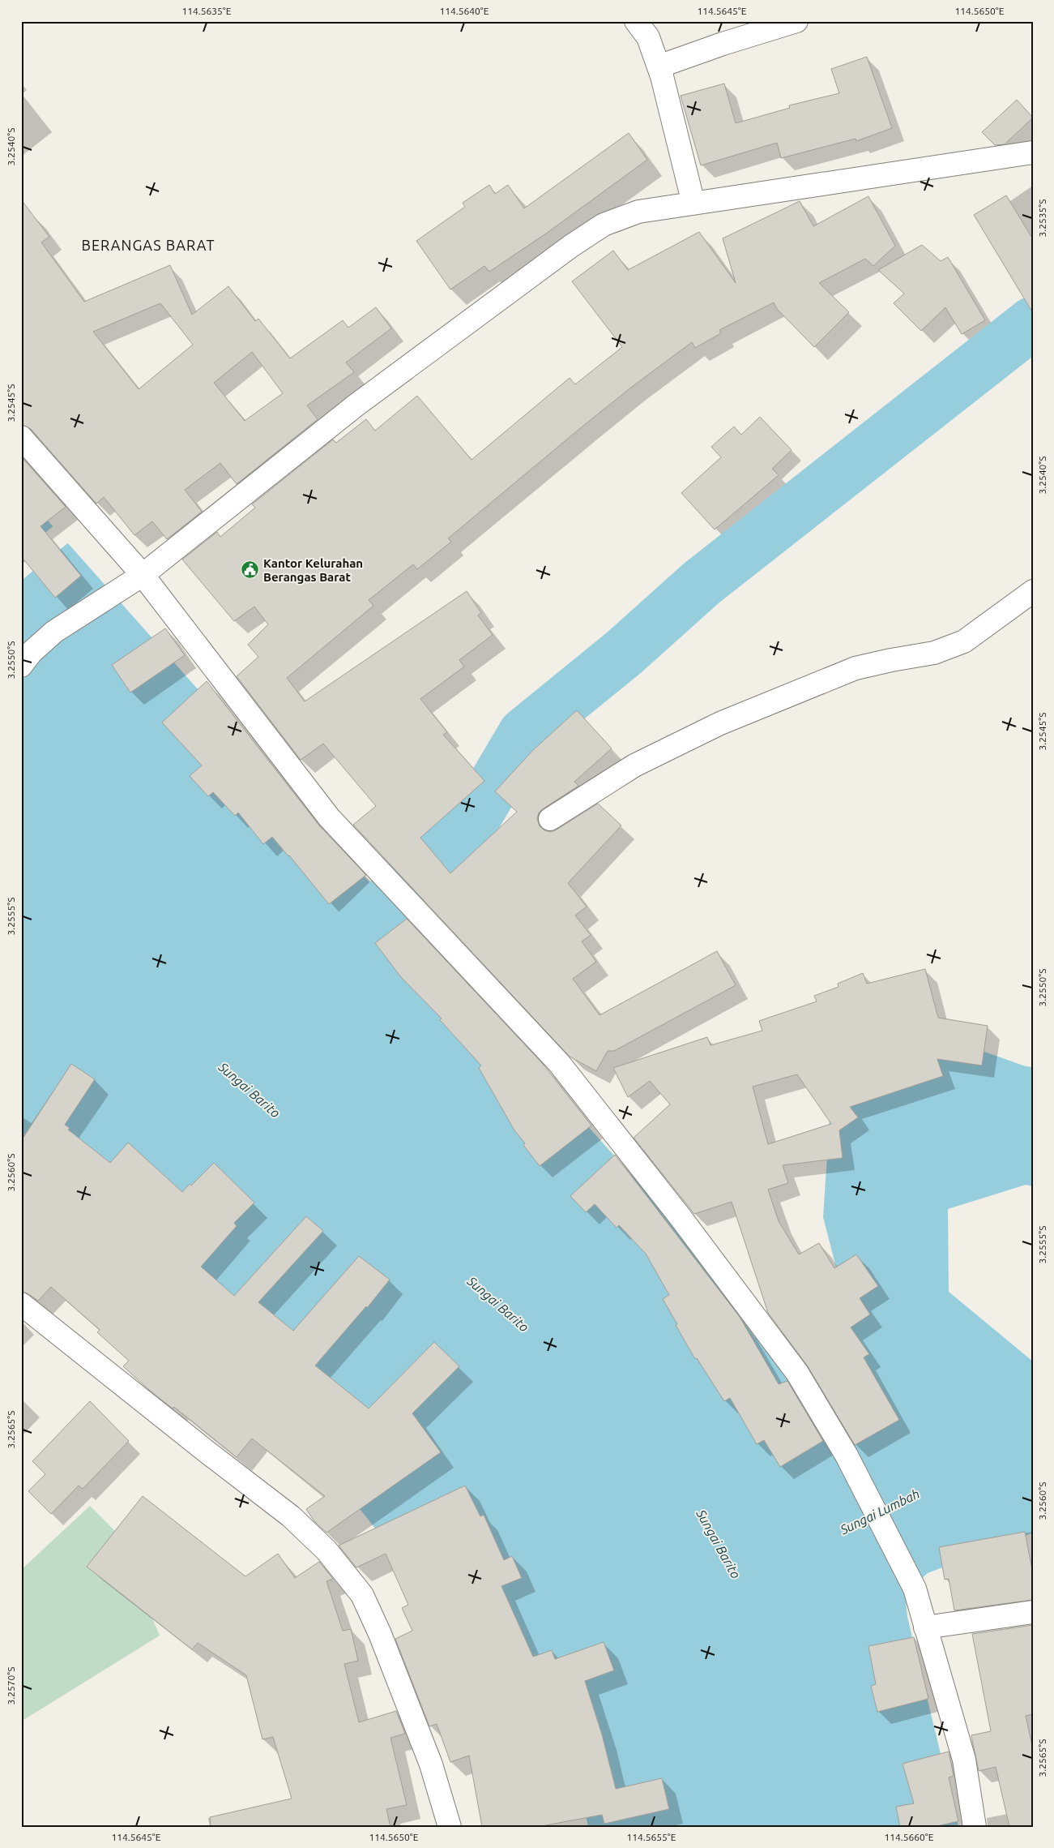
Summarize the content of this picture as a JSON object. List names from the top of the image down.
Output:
{
  "districts": ["BERANGAS BARAT"],
  "water": ["Sungai Barito", "Sungai Lumbah"],
  "places": {
    "public building": ["Kantor Kelurahan Berangas Barat"]
  },
  "coordinates": [
    "114.5635°E",
    "114.5640°E",
    "114.5645°E",
    "114.5650°E",
    "3.2540°S",
    "3.2535°S",
    "3.2545°S",
    "3.2550°S",
    "3.2555°S",
    "3.2560°S",
    "3.2565°S",
    "3.2570°S",
    "114.5655°E",
    "114.5660°E"
  ]
}
